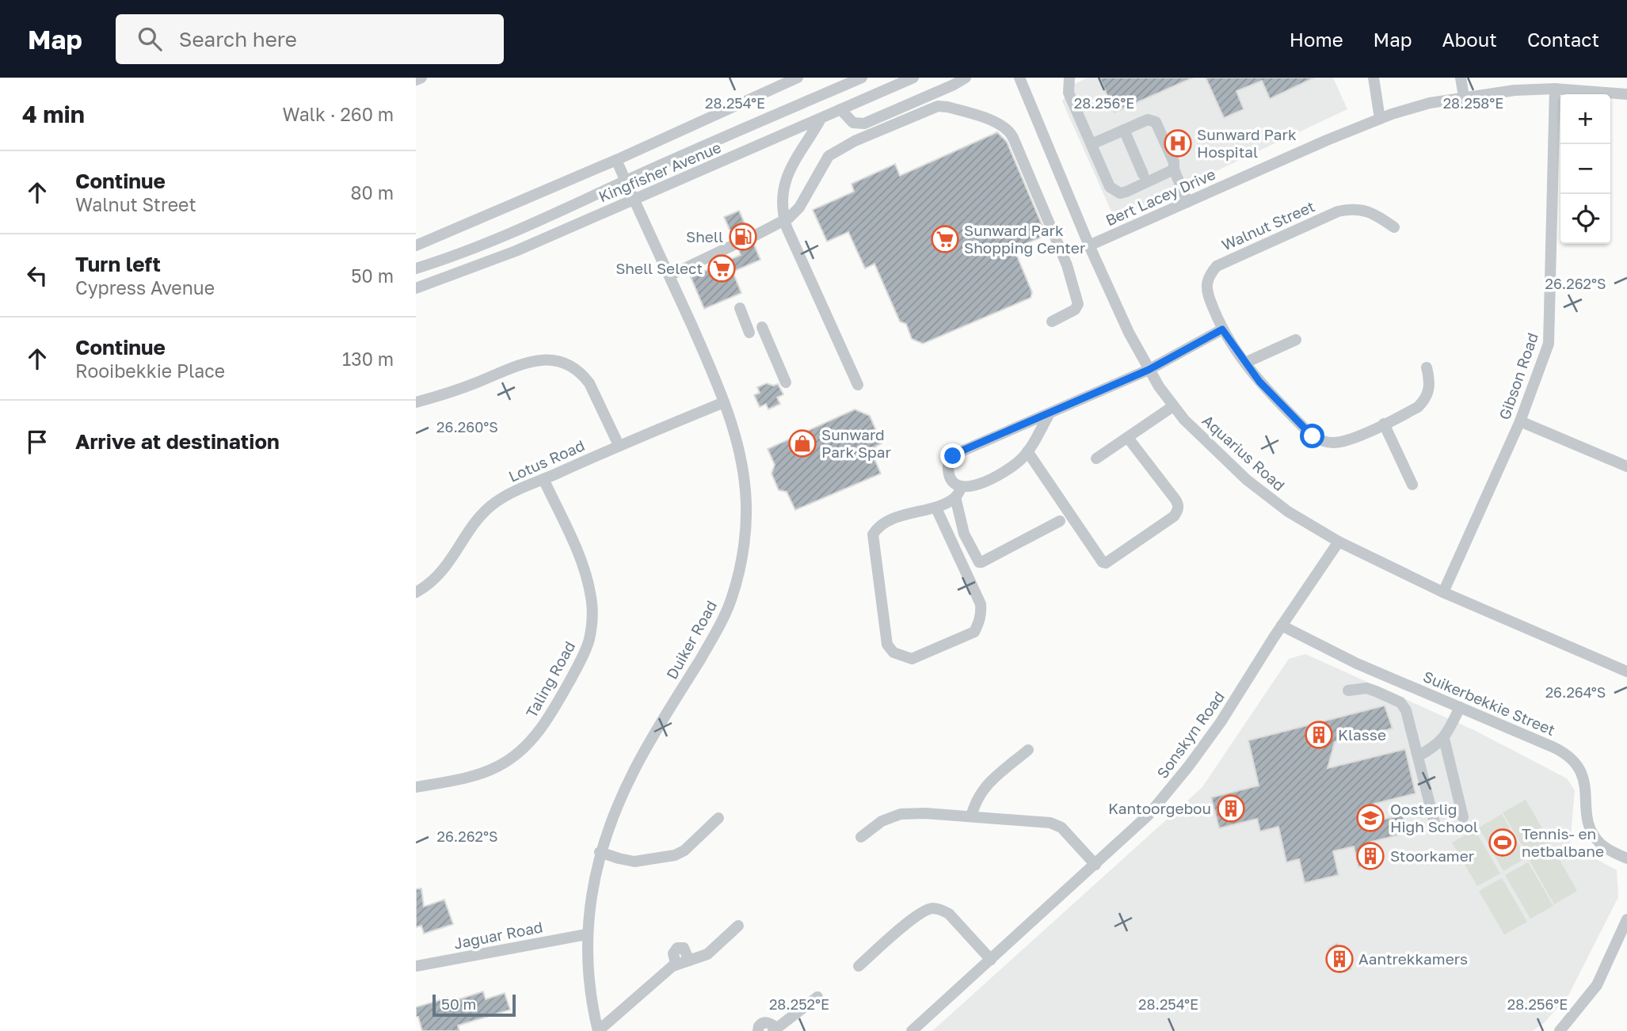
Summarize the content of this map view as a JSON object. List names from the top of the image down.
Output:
{
  "streets": {
    "street": [
      "Kingfisher Avenue",
      "Bert Lacey Drive",
      "Walnut Street",
      "Gibson Road",
      "Aquarius Road",
      "Lotus Road",
      "Duiker Road",
      "Taling Road",
      "Suikerbekkie Street",
      "Sonskyn Road",
      "Jaguar Road"
    ]
  },
  "crossings": [
    ["Kingfisher Avenue", "Duiker Road"],
    ["Bert Lacey Drive", "Gibson Road"],
    ["Bert Lacey Drive", "Aquarius Road"],
    ["Gibson Road", "Aquarius Road"],
    ["Aquarius Road", "Sonskyn Road"],
    ["Lotus Road", "Duiker Road"],
    ["Lotus Road", "Taling Road"],
    ["Duiker Road", "Jaguar Road"],
    ["Suikerbekkie Street", "Sonskyn Road"]
  ],
  "places": {
    "hospital": ["Sunward Park Hospital"],
    "fuel station": ["Shell"],
    "supermarket": ["Sunward Park Shopping Center", "Shell Select"],
    "shop": ["Sunward Park Spar"],
    "building": [
      "Klasse",
      "Kantoorgebou",
      "Stoorkamer",
      "Aantrekkamers"
    ],
    "school or university": ["Oosterlig High School"],
    "sports": ["Tennis- en netbalbane"]
  },
  "scale_bar": "50 m",
  "page": {
    "header": "Map",
    "search": "Search here",
    "nav": [
      "Home",
      "Map",
      "About",
      "Contact"
    ],
    "heading": ["4 min", "Walk · 260 m"],
    "map_buttons": ["+", "−"],
    "list": [
      ["Continue", "Walnut Street", "80 m"],
      ["Turn left", "Cypress Avenue", "50 m"],
      ["Continue", "Rooibekkie Place", "130 m"],
      "Arrive at destination"
    ],
    "scale": "50 m"
  },
  "coordinates": [
    "28.254°E",
    "28.256°E",
    "28.258°E",
    "26.262°S",
    "26.260°S",
    "26.264°S",
    "28.252°E"
  ]
}
